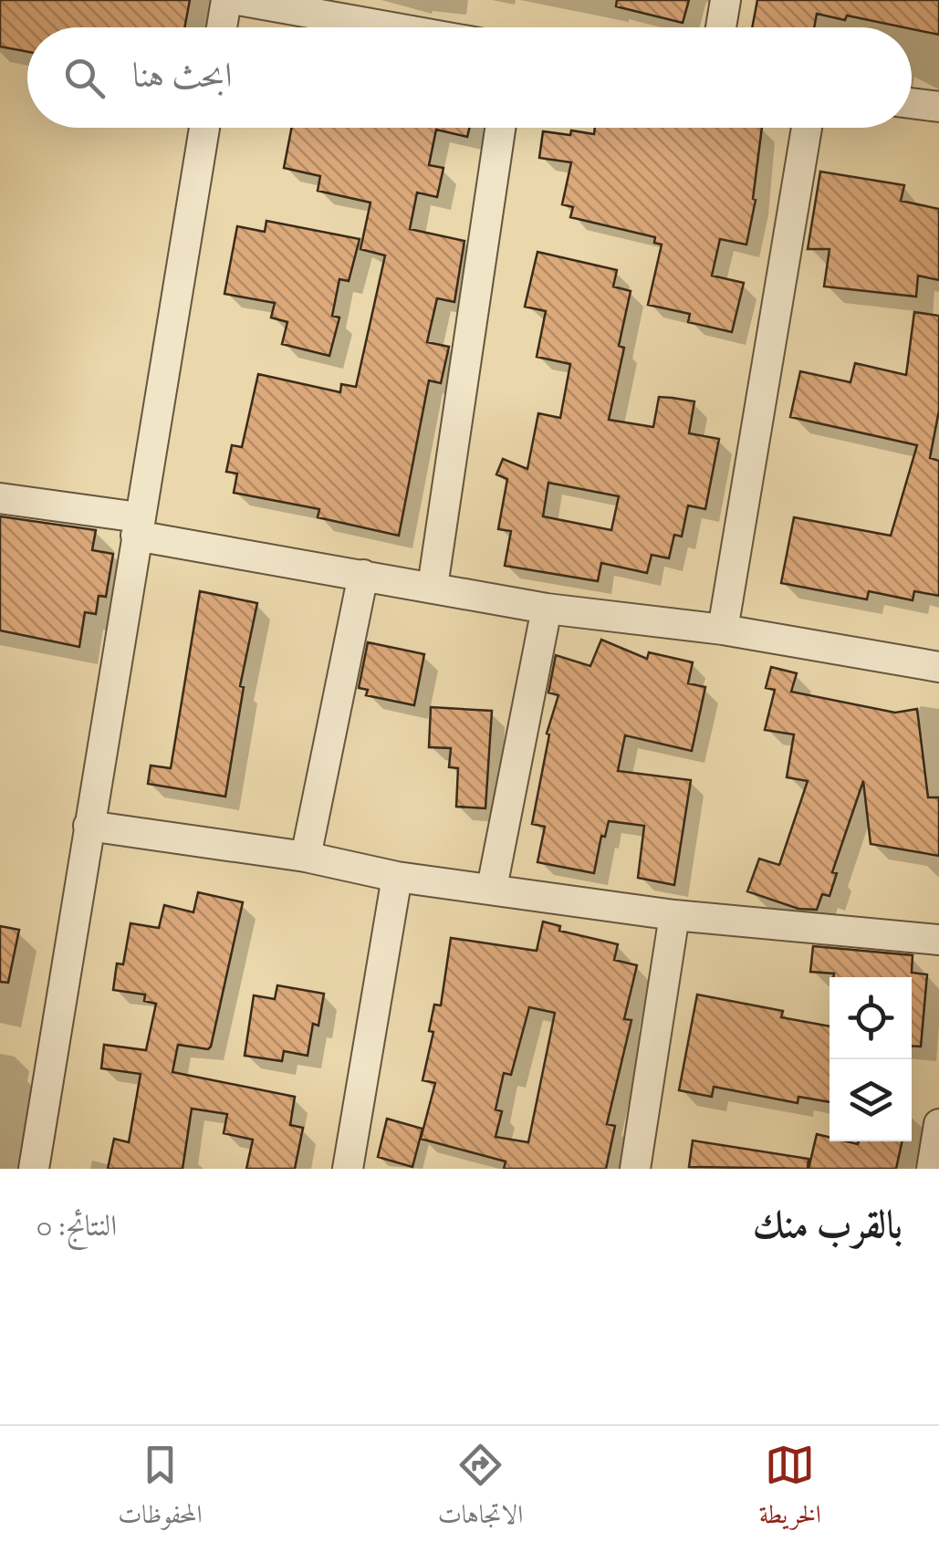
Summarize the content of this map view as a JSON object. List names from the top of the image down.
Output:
{
  "page": {
    "search": "ابحث هنا",
    "heading": ["بالقرب منك", "النتائج: 0"],
    "nav": ["الخريطة", "الاتجاهات", "المحفوظات"]
  }
}
